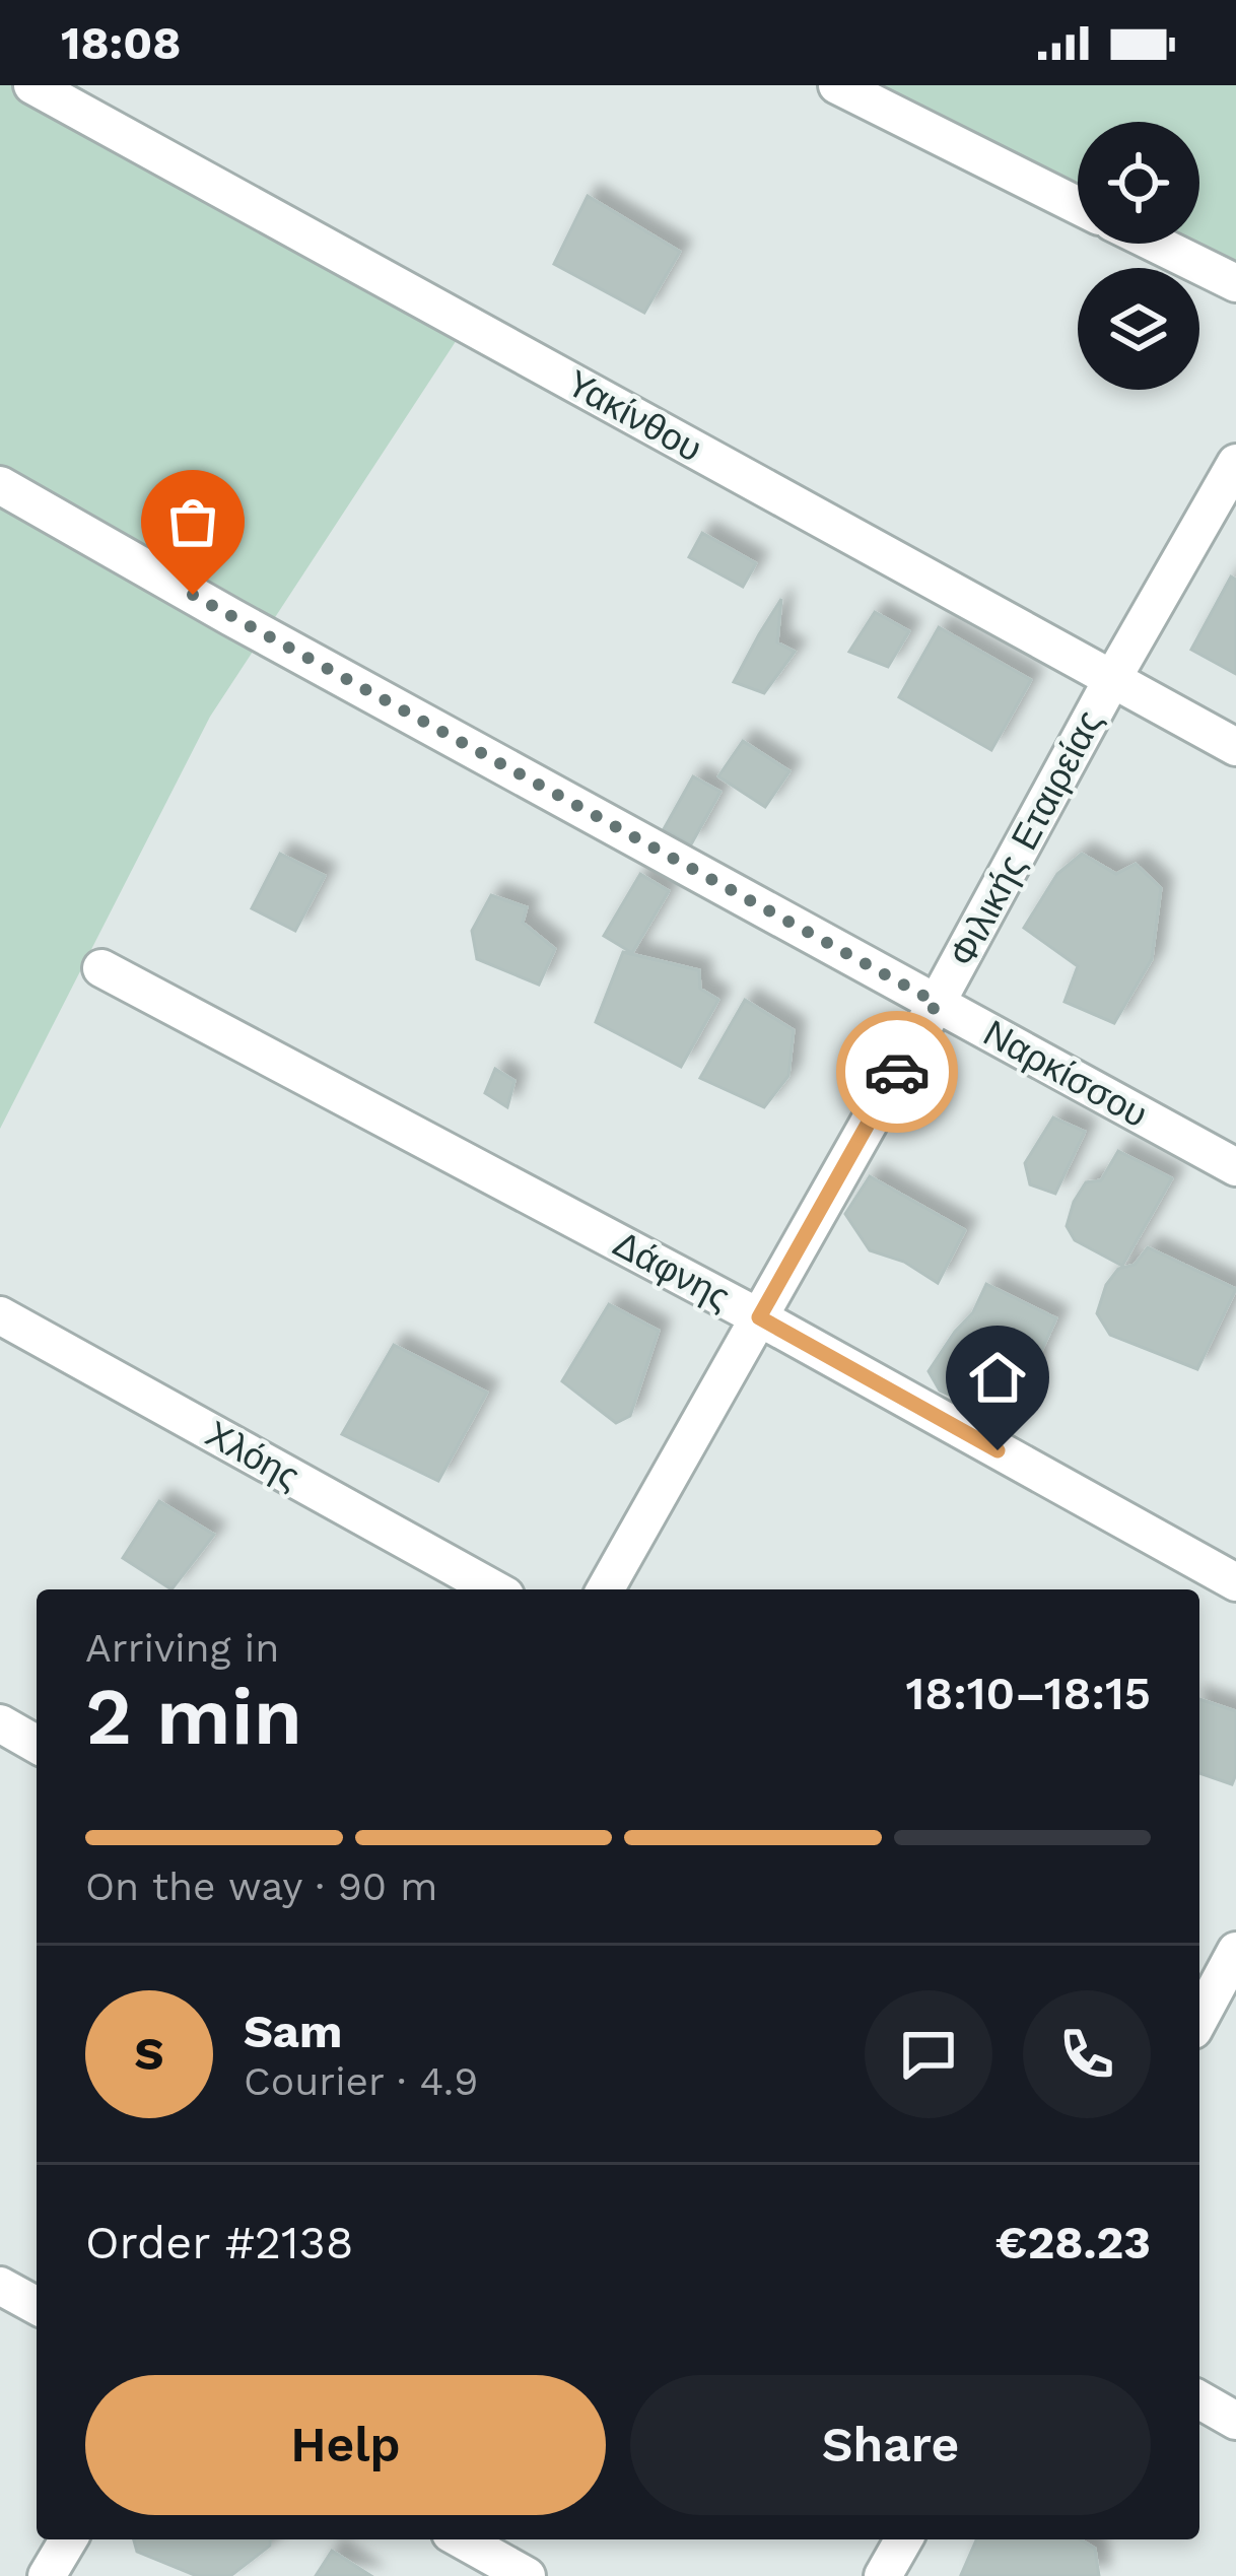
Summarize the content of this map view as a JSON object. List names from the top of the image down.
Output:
{
  "streets": {
    "street": [
      "Υακίνθου",
      "Φιλικής Εταιρείας",
      "Ναρκίσσου",
      "Δάφνης",
      "Χλόης"
    ]
  },
  "crossings": [
    ["Υακίνθου", "Φιλικής Εταιρείας"],
    ["Φιλικής Εταιρείας", "Ναρκίσσου"],
    ["Φιλικής Εταιρείας", "Δάφνης"]
  ],
  "page": {
    "status": "18:08",
    "heading": ["2 min", "Arriving in", "18:10–18:15"],
    "panel": [
      "Sam",
      "Courier · 4.9",
      "Order #2138",
      "€28.23"
    ],
    "bar": "On the way · 90 m",
    "round": "S",
    "buttons": ["Help", "Share"]
  }
}
